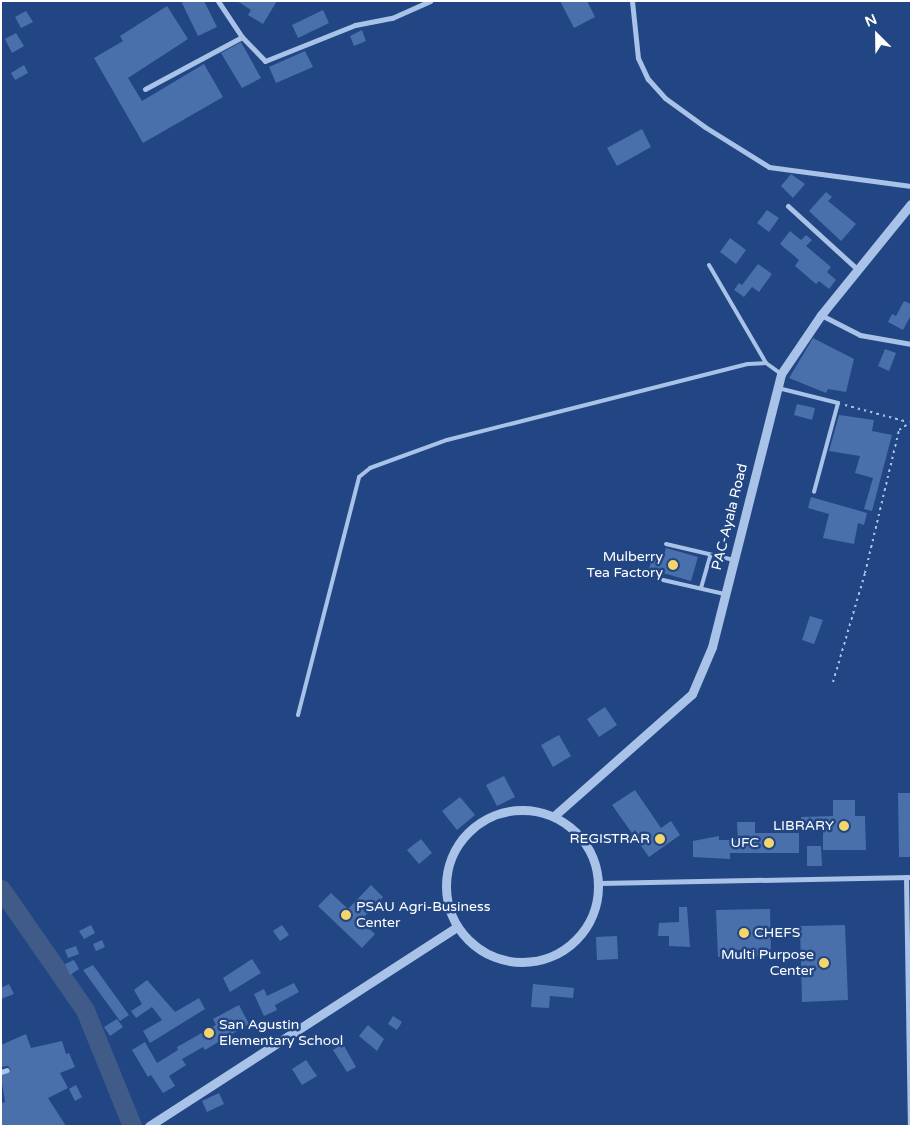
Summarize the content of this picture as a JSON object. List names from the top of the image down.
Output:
{
  "streets": {
    "street": ["PAC-Ayala Road"]
  },
  "places": [
    "Mulberry Tea Factory",
    "LIBRARY",
    "REGISTRAR",
    "UFC",
    "PSAU Agri-Business Center",
    "CHEFS",
    "Multi Purpose Center",
    "San Agustin Elementary School"
  ],
  "north": "top left"
}
